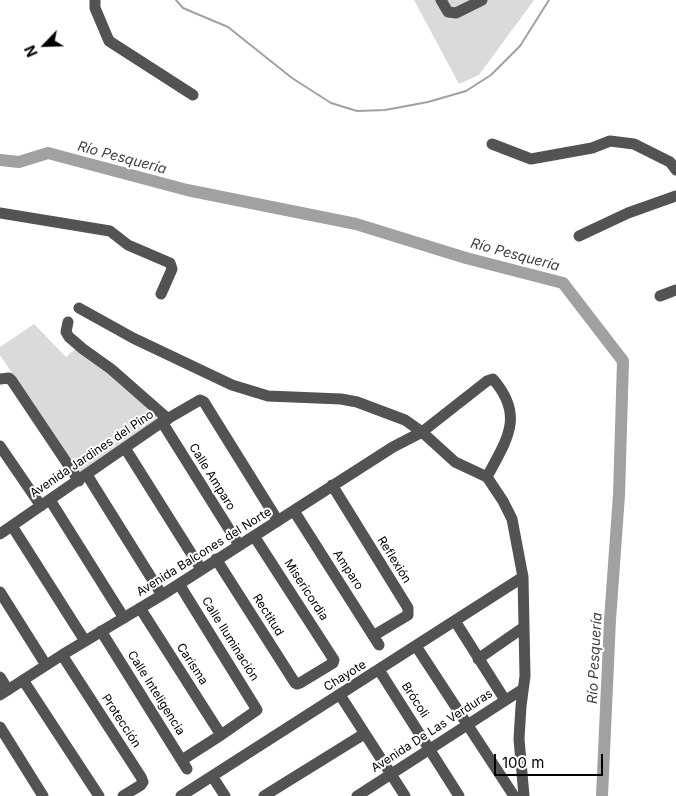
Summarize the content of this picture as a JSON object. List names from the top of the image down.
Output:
{
  "streets": {
    "street": [
      "Avenida Jardines del Pino",
      "Calle Amparo",
      "Avenida Balcones del Norte",
      "Reflexión",
      "Amparo",
      "Misericordia",
      "Rectitud",
      "Calle Iluminación",
      "Carisma",
      "Chayote",
      "Calle Inteligencia",
      "Brócoli",
      "Protección",
      "Avenida De Las Verduras"
    ]
  },
  "crossings": [
    ["Avenida Jardines del Pino", "Calle Amparo"],
    ["Avenida Jardines del Pino", "Avenida Balcones del Norte"],
    ["Calle Amparo", "Avenida Balcones del Norte"],
    ["Avenida Balcones del Norte", "Reflexión"],
    ["Avenida Balcones del Norte", "Amparo"],
    ["Avenida Balcones del Norte", "Misericordia"],
    ["Avenida Balcones del Norte", "Rectitud"],
    ["Avenida Balcones del Norte", "Calle Iluminación"],
    ["Avenida Balcones del Norte", "Carisma"],
    ["Avenida Balcones del Norte", "Calle Inteligencia"],
    ["Avenida Balcones del Norte", "Protección"],
    ["Reflexión", "Amparo"],
    ["Misericordia", "Rectitud"],
    ["Calle Iluminación", "Carisma"],
    ["Calle Iluminación", "Calle Inteligencia"],
    ["Carisma", "Calle Inteligencia"],
    ["Chayote", "Brócoli"],
    ["Brócoli", "Avenida De Las Verduras"]
  ],
  "water": ["Río Pesquería"],
  "scale_bar": "100 m",
  "north": "bottom left"
}
